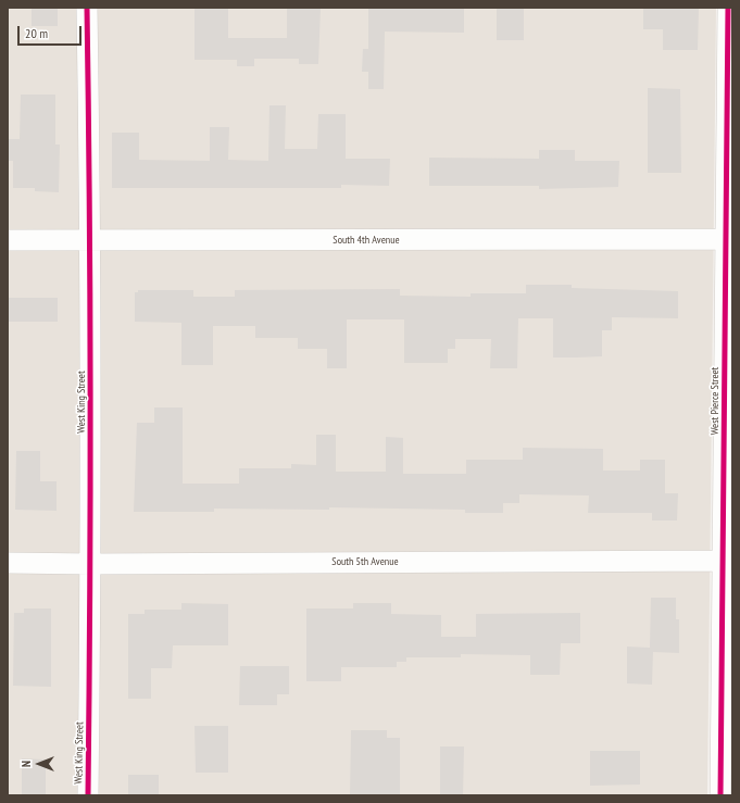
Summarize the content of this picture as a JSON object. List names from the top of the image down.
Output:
{
  "streets": {
    "street": [
      "South 4th Avenue",
      "West Pierce Street",
      "West King Street",
      "South 5th Avenue"
    ]
  },
  "crossings": [
    ["South 4th Avenue", "West Pierce Street"],
    ["South 4th Avenue", "West King Street"],
    ["West Pierce Street", "South 5th Avenue"],
    ["West King Street", "South 5th Avenue"]
  ],
  "scale_bar": "20 m",
  "north": "left"
}
